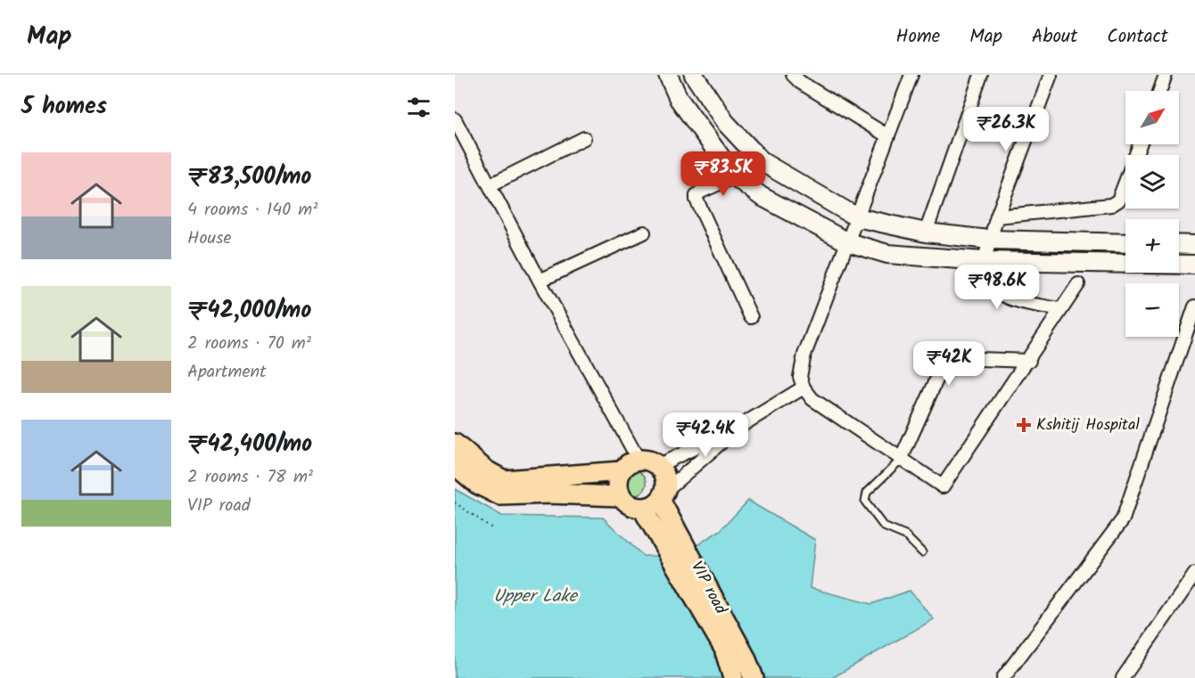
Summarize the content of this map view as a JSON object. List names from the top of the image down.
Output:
{
  "streets": {
    "main road": ["VIP road"]
  },
  "water": ["Upper Lake"],
  "places": {
    "health": ["Kshitij Hospital"]
  },
  "north": "top right",
  "page": {
    "header": "Map",
    "nav": [
      "Home",
      "Map",
      "About",
      "Contact"
    ],
    "heading": "5 homes",
    "map_buttons": ["+", "−"],
    "price": [
      "₹26.3K",
      "₹83.5K",
      "₹98.6K",
      "₹42K",
      "₹42.4K"
    ],
    "list": [
      {
        "name": "₹83,500/mo",
        "note": "4 rooms · 140 m² · House"
      },
      {
        "name": "₹42,000/mo",
        "note": "2 rooms · 70 m² · Apartment"
      },
      {
        "name": "₹42,400/mo",
        "note": "2 rooms · 78 m² · VIP road"
      }
    ]
  }
}
